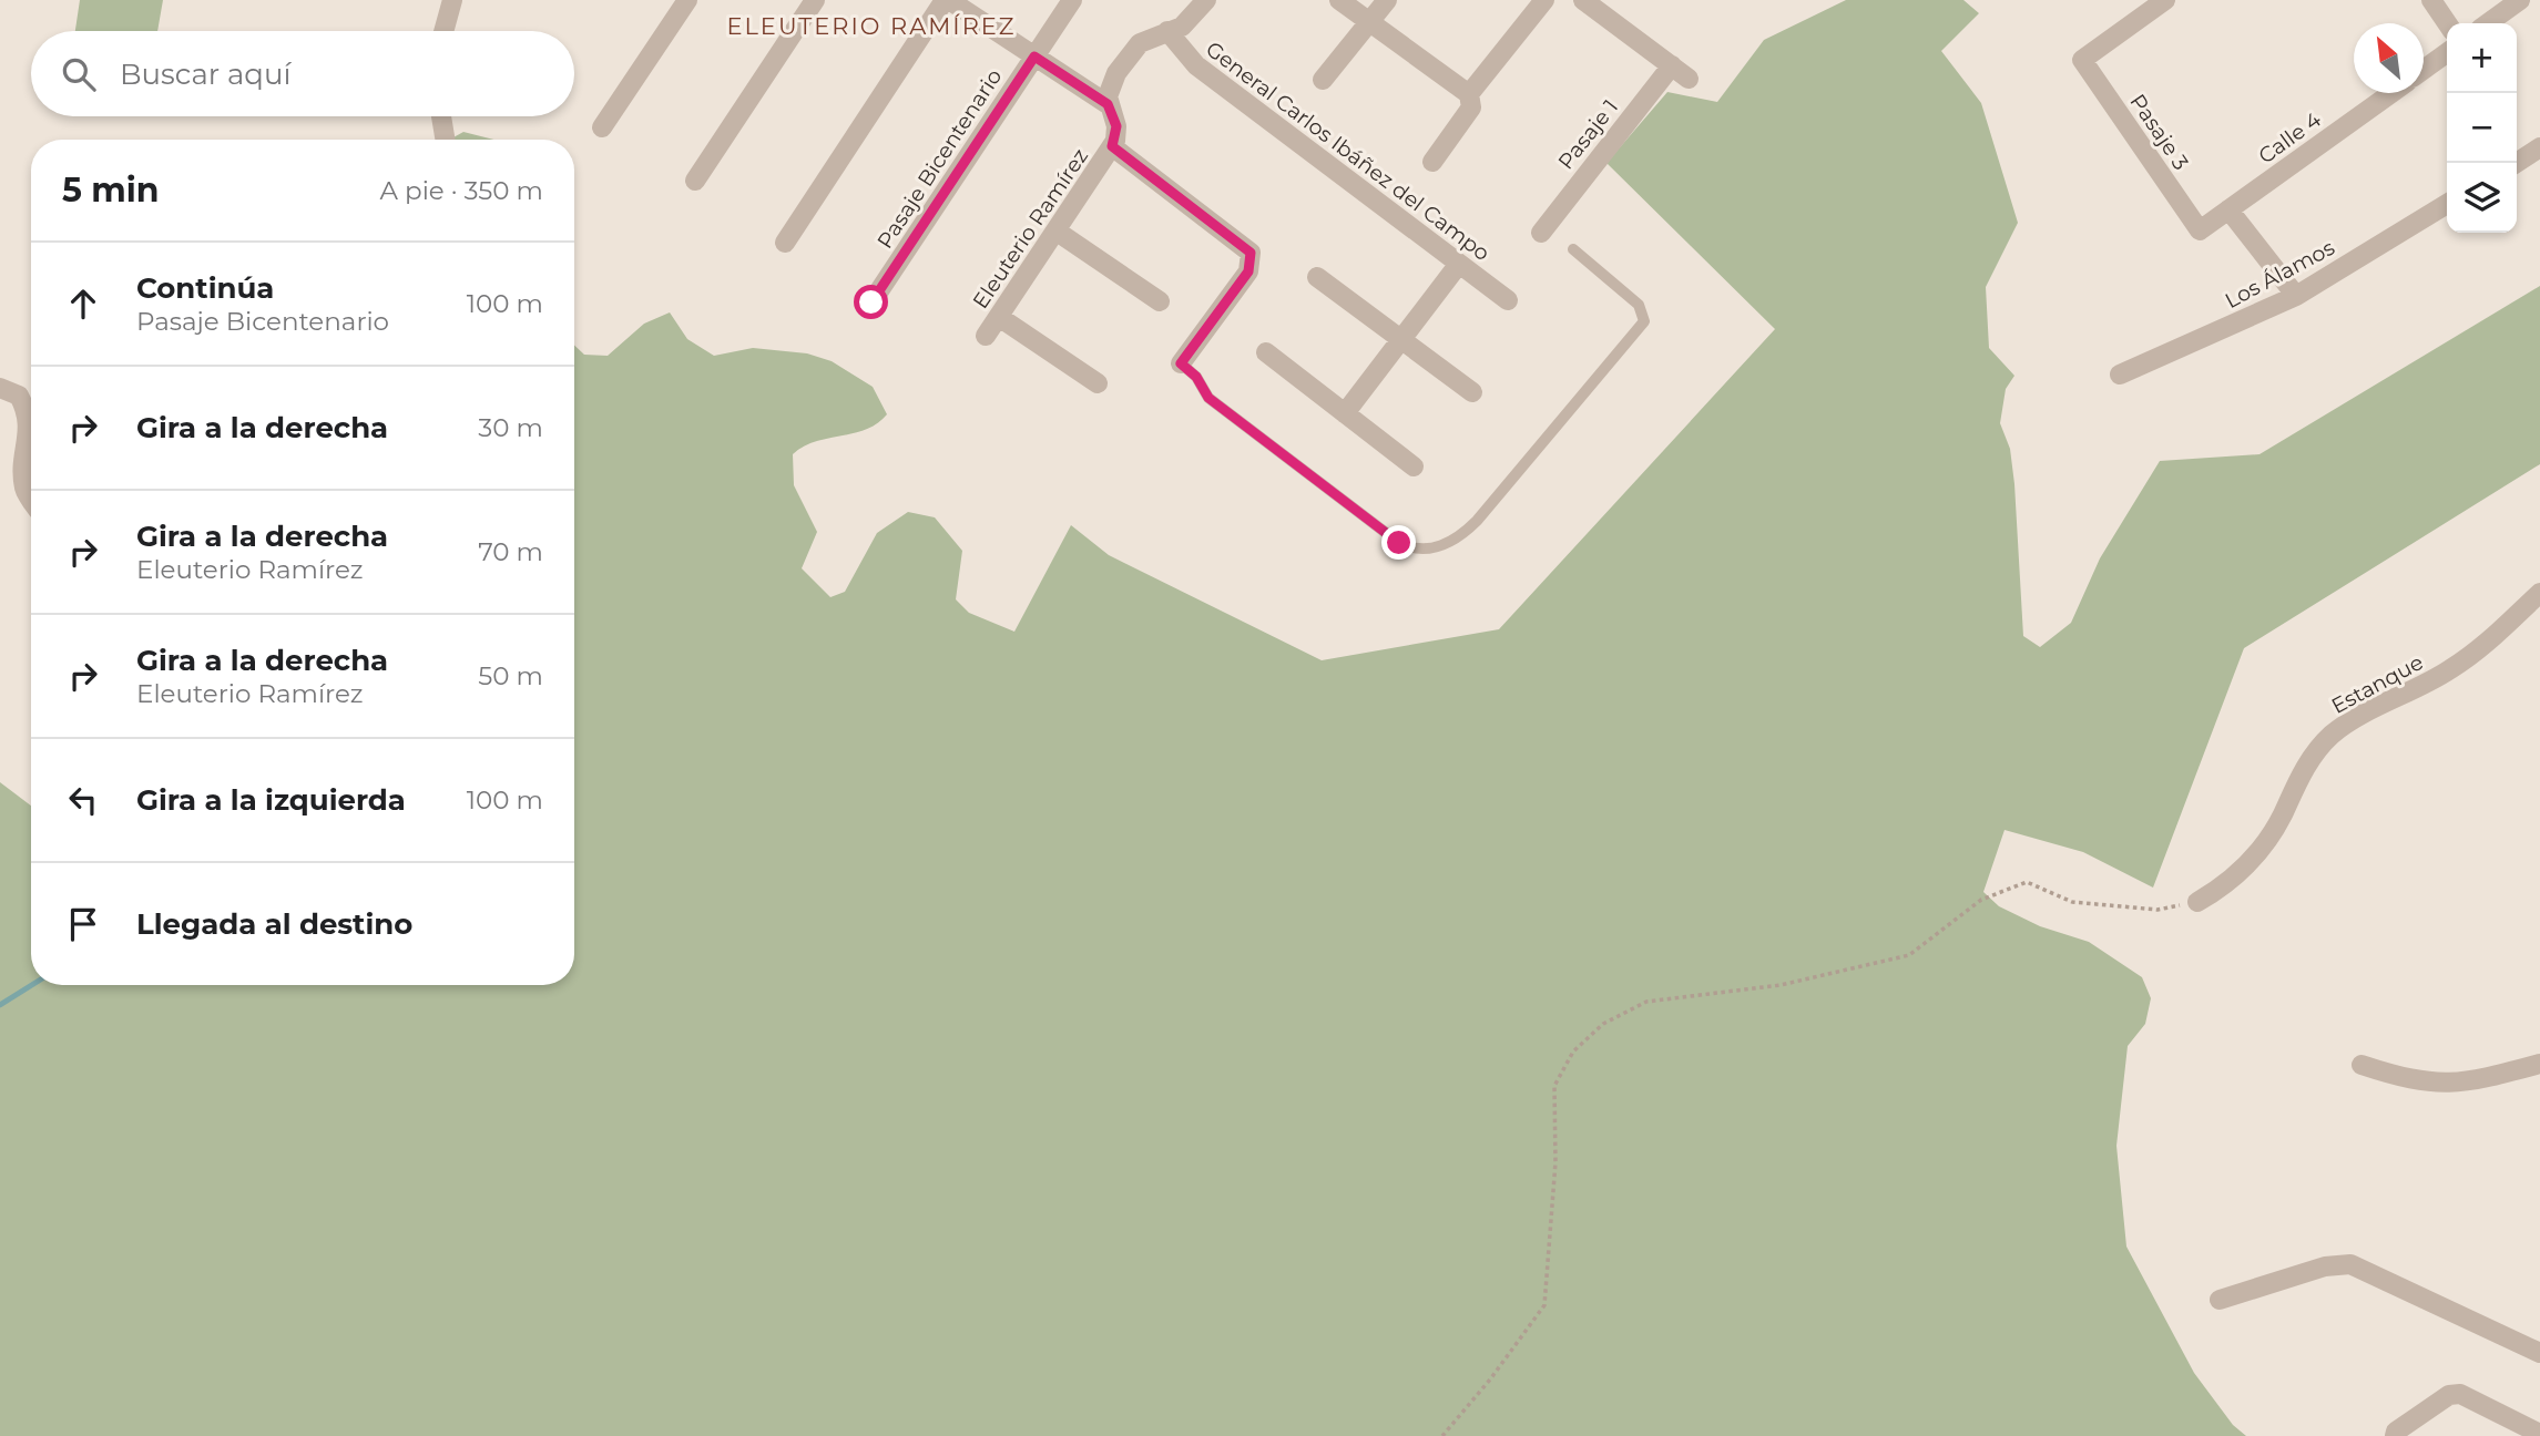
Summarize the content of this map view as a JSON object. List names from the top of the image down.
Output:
{
  "streets": {
    "street": [
      "Pasaje 3",
      "Pasaje 1",
      "Calle 4",
      "General Carlos Ibáñez del Campo",
      "Pasaje Bicentenario",
      "Eleuterio Ramírez",
      "Los Álamos",
      "Estanque"
    ]
  },
  "crossings": [
    ["Pasaje 3", "Calle 4"],
    ["General Carlos Ibáñez del Campo", "Eleuterio Ramírez"]
  ],
  "districts": ["ELEUTERIO RAMÍREZ"],
  "north": "top left",
  "page": {
    "map_buttons": ["+", "−"],
    "search": "Buscar aquí",
    "heading": ["5 min", "A pie · 350 m"],
    "list": [
      ["Continúa", "Pasaje Bicentenario", "100 m"],
      ["Gira a la derecha", "30 m"],
      ["Gira a la derecha", "Eleuterio Ramírez", "70 m"],
      ["Gira a la derecha", "Eleuterio Ramírez", "50 m"],
      ["Gira a la izquierda", "100 m"],
      "Llegada al destino"
    ]
  }
}
